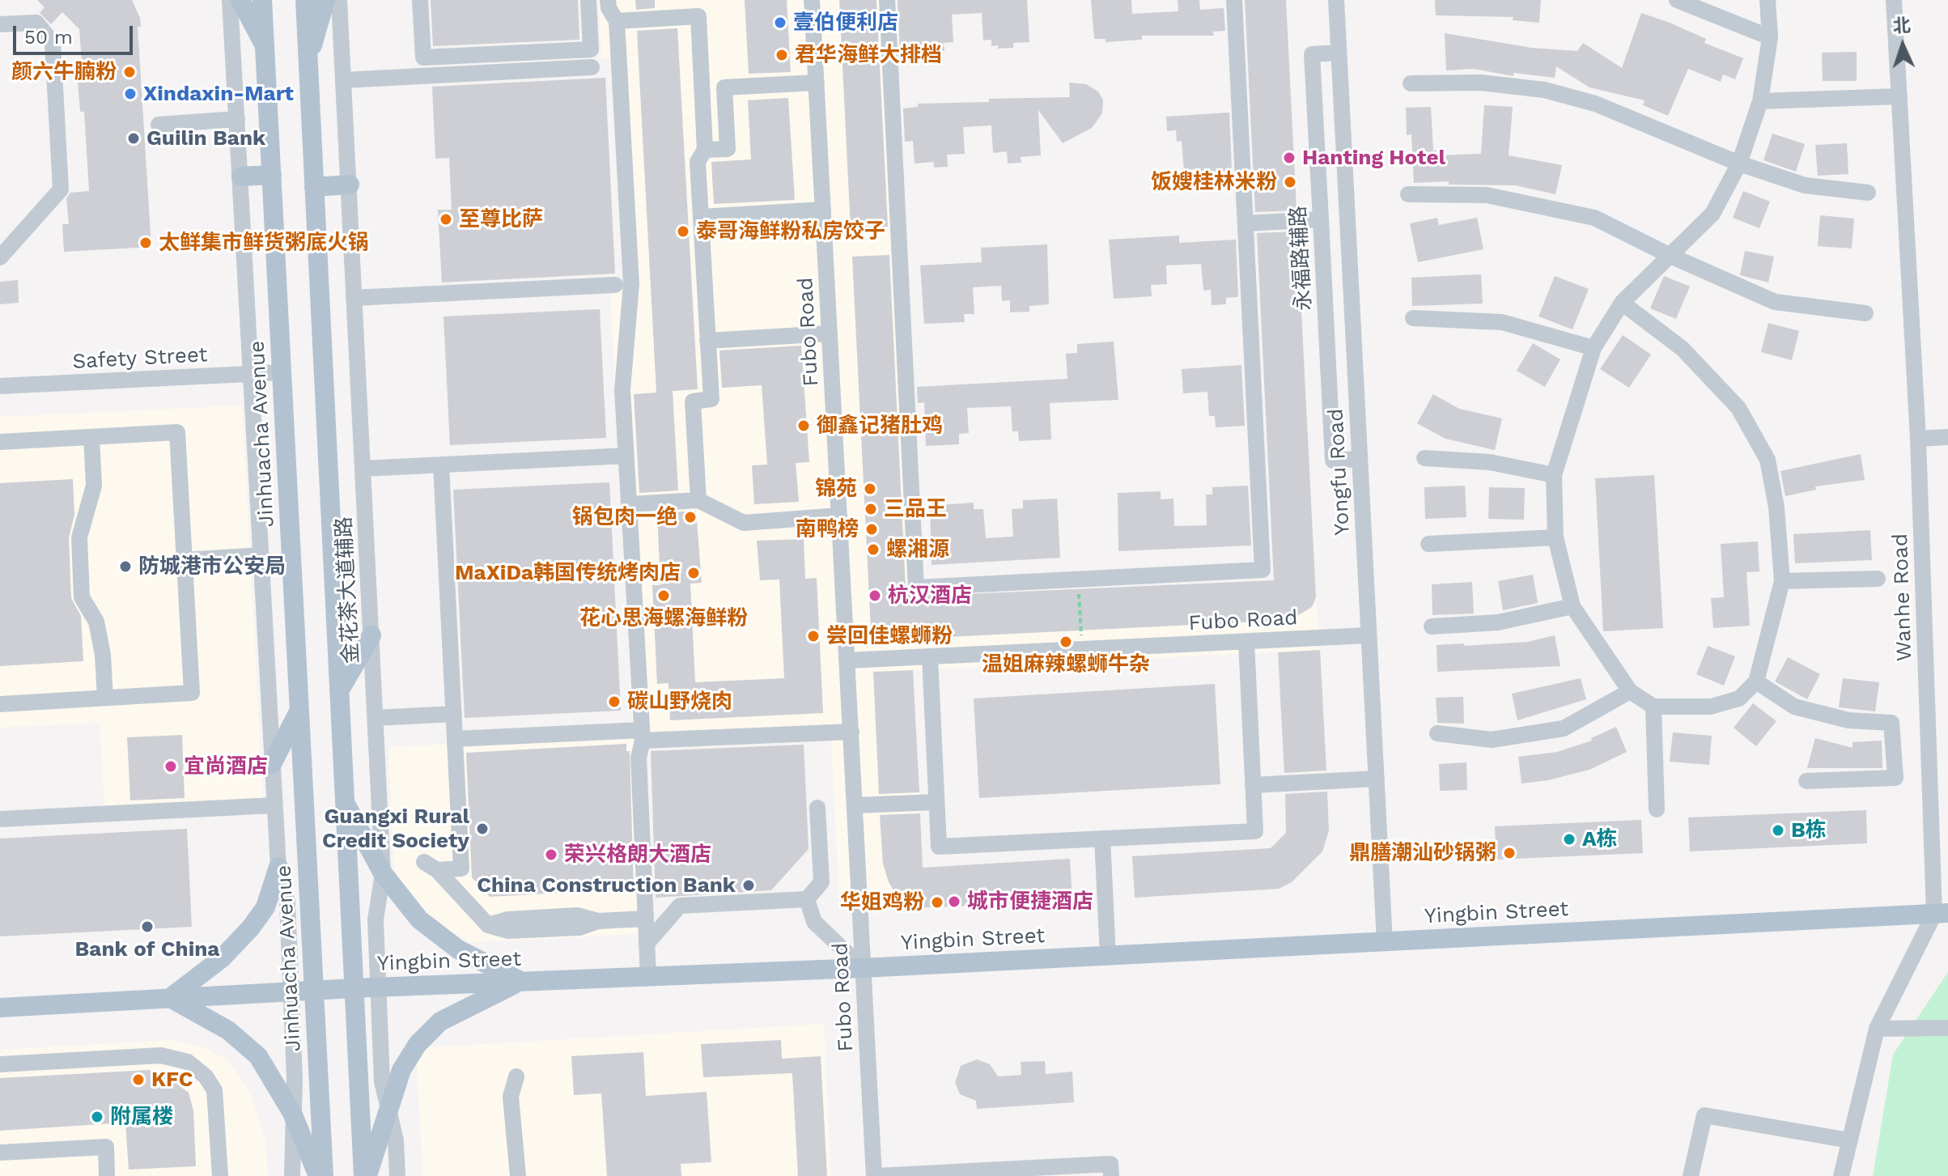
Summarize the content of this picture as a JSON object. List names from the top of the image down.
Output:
{
  "streets": {
    "main road": ["Jinhuacha Avenue", "Yingbin Street"],
    "street": [
      "永福路辅路",
      "Fubo Road",
      "Safety Street",
      "Yongfu Road",
      "金花茶大道辅路",
      "Wanhe Road"
    ]
  },
  "crossings": [
    ["永福路辅路", "Yongfu Road"],
    ["Fubo Road", "Yongfu Road"],
    ["Fubo Road", "Yingbin Street"],
    ["Safety Street", "Jinhuacha Avenue"],
    ["Jinhuacha Avenue", "Yingbin Street"],
    ["Yongfu Road", "Yingbin Street"],
    ["金花茶大道辅路", "Yingbin Street"],
    ["Wanhe Road", "Yingbin Street"]
  ],
  "places": [
    "壹伯便利店",
    "君华海鲜大排档",
    "颜六牛腩粉",
    "Xindaxin-Mart",
    "Guilin Bank",
    "Hanting Hotel",
    "饭嫂桂林米粉",
    "至尊比萨",
    "泰哥海鲜粉私房饺子",
    "太鲜集市鲜货粥底火锅",
    "御鑫记猪肚鸡",
    "锦苑",
    "三品王",
    "锅包肉一绝",
    "南鸭榜",
    "螺湘源",
    "防城港市公安局",
    "MaXiDa韩国传统烤肉店",
    "花心思海螺海鲜粉",
    "杭汉酒店",
    "尝回佳螺蛳粉",
    "温姐麻辣螺蛳牛杂",
    "碳山野烧肉",
    "宜尚酒店",
    "Guangxi Rural Credit Society",
    "B栋",
    "A栋",
    "鼎膳潮汕砂锅粥",
    "荣兴格朗大酒店",
    "China Construction Bank",
    "城市便捷酒店",
    "华姐鸡粉",
    "Bank of China",
    "KFC",
    "附属楼"
  ],
  "scale_bar": "50 m",
  "north": "top"
}
